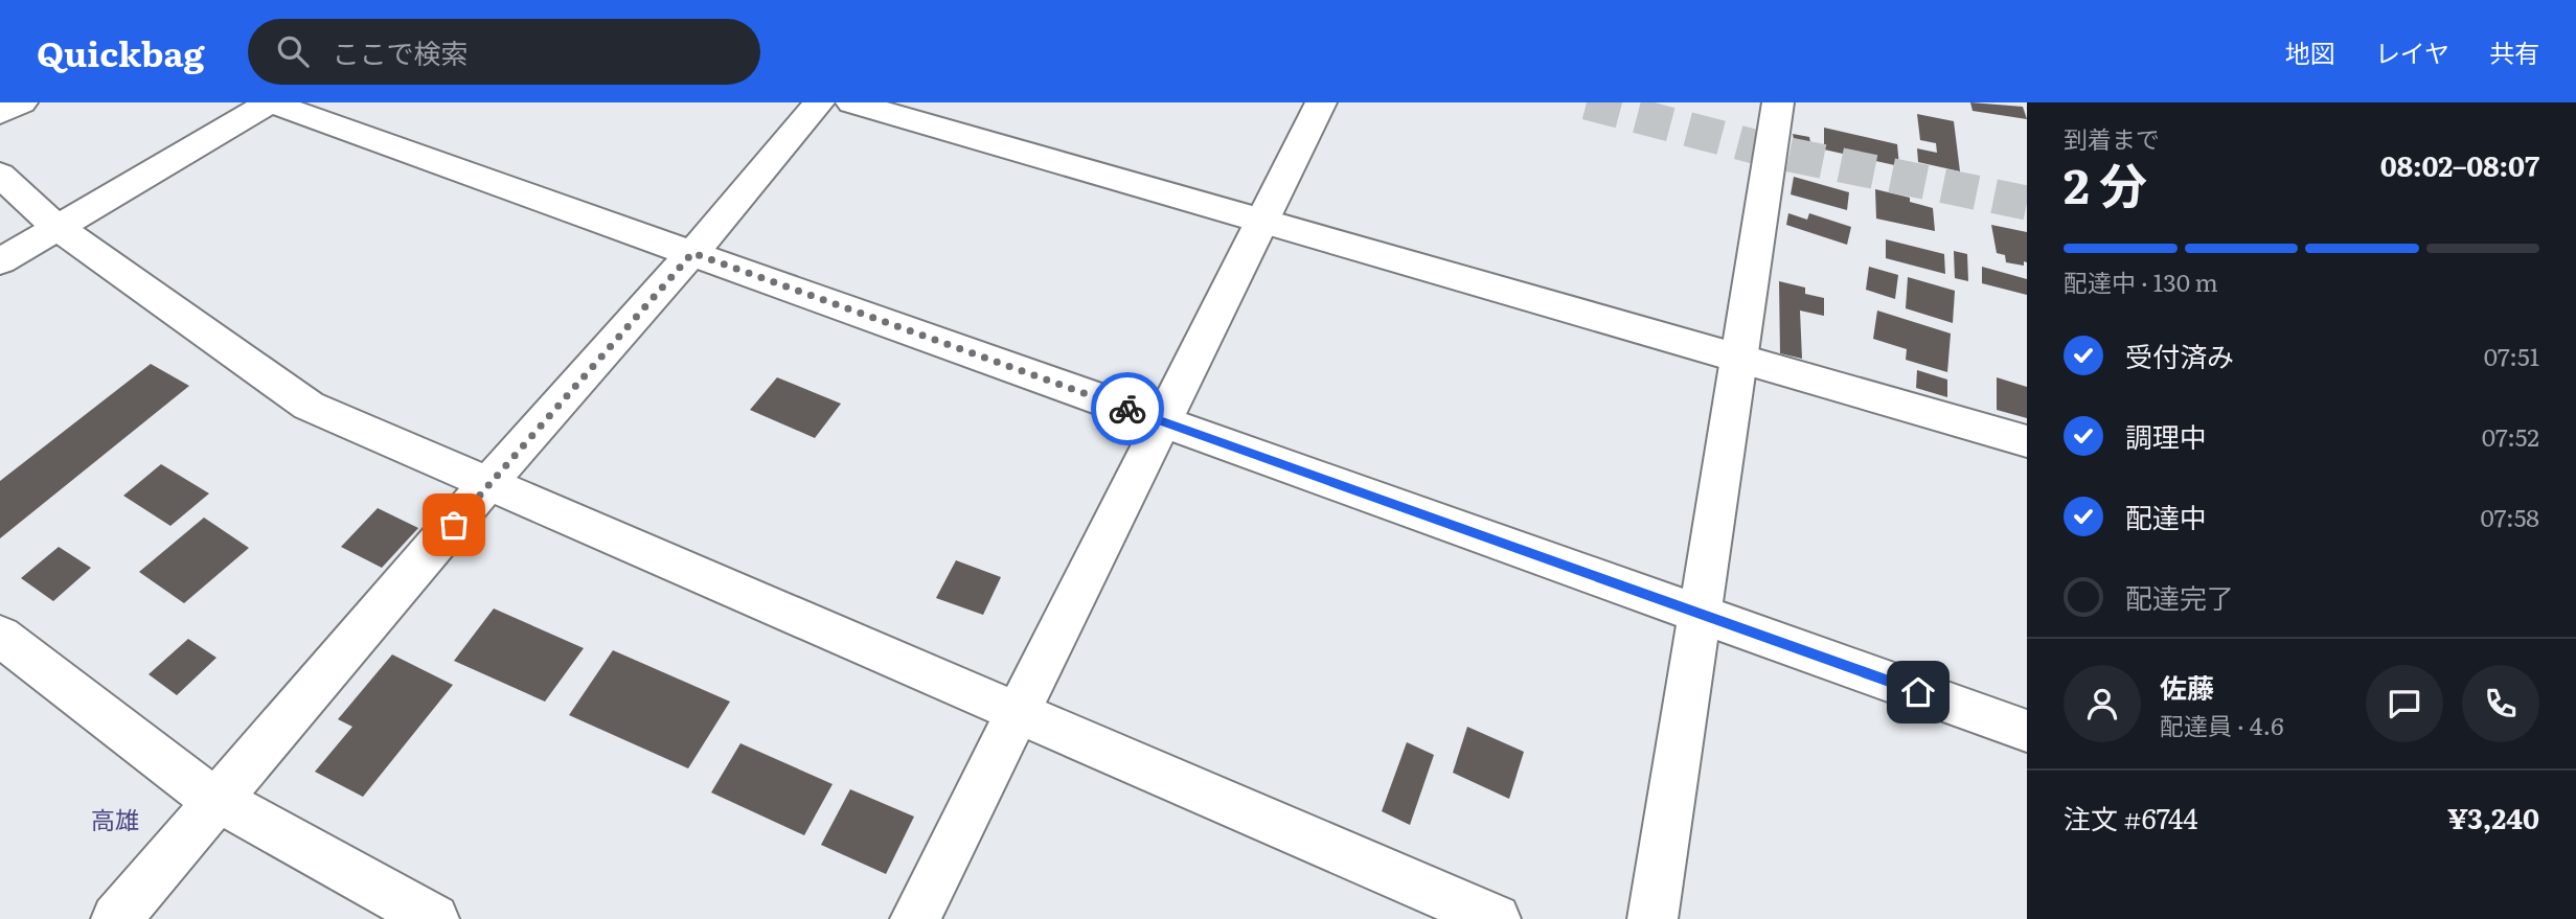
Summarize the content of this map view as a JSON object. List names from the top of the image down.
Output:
{
  "districts": ["高雄"],
  "page": {
    "header": "Quickbag",
    "search": "ここで検索",
    "nav": ["地図", "レイヤ", "共有"],
    "heading": ["2 分", "到着まで", "08:02–08:07"],
    "panel": [
      "佐藤",
      "配達員 · 4.6",
      "注文 #6744",
      "¥3,240"
    ],
    "bar": "配達中 · 130 m",
    "list": [
      ["受付済み", "07:51"],
      ["調理中", "07:52"],
      ["配達中", "07:58"],
      "配達完了"
    ]
  }
}
